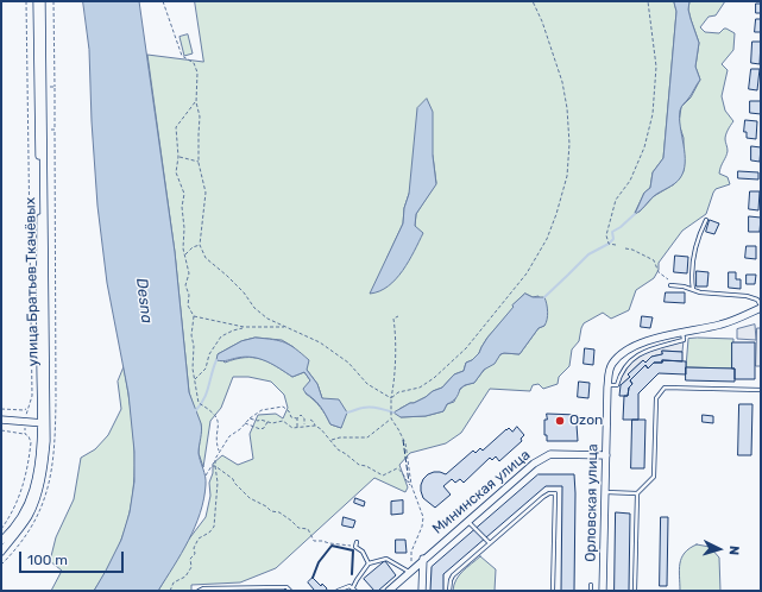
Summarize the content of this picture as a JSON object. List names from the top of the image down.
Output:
{
  "streets": {
    "street": ["улица Братьев Ткачёвых", "Мининская улица", "Орловская улица"]
  },
  "crossings": [
    ["Мининская улица", "Орловская улица"]
  ],
  "water": ["Desna"],
  "places": ["Ozon"],
  "scale_bar": "100 m",
  "north": "right"
}
